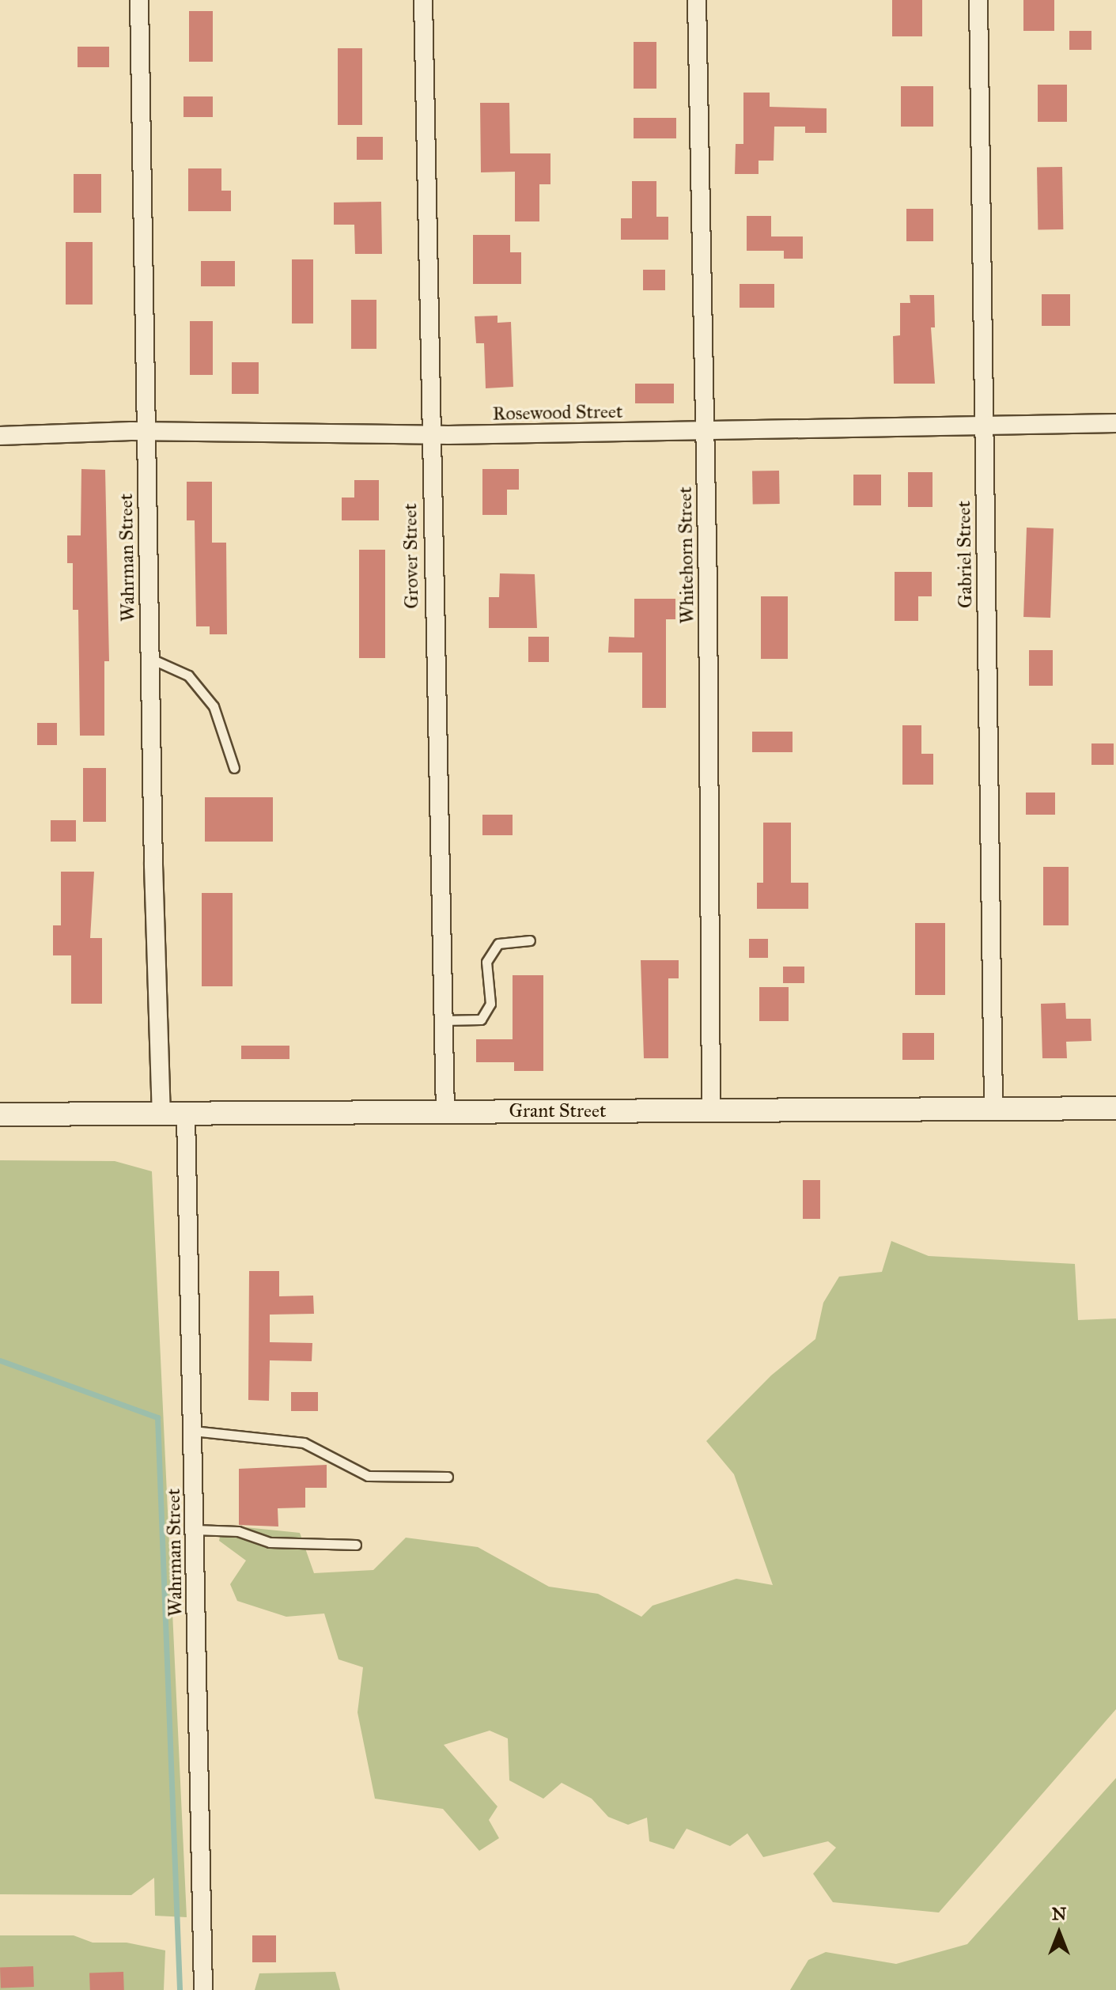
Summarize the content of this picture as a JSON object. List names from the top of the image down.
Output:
{
  "streets": {
    "street": [
      "Rosewood Street",
      "Gabriel Street",
      "Whitehorn Street",
      "Grover Street",
      "Wahrman Street",
      "Grant Street"
    ]
  },
  "crossings": [
    ["Rosewood Street", "Gabriel Street"],
    ["Rosewood Street", "Whitehorn Street"],
    ["Rosewood Street", "Grover Street"],
    ["Rosewood Street", "Wahrman Street"],
    ["Gabriel Street", "Grant Street"],
    ["Whitehorn Street", "Grant Street"],
    ["Grover Street", "Grant Street"],
    ["Wahrman Street", "Grant Street"]
  ],
  "north": "top"
}
